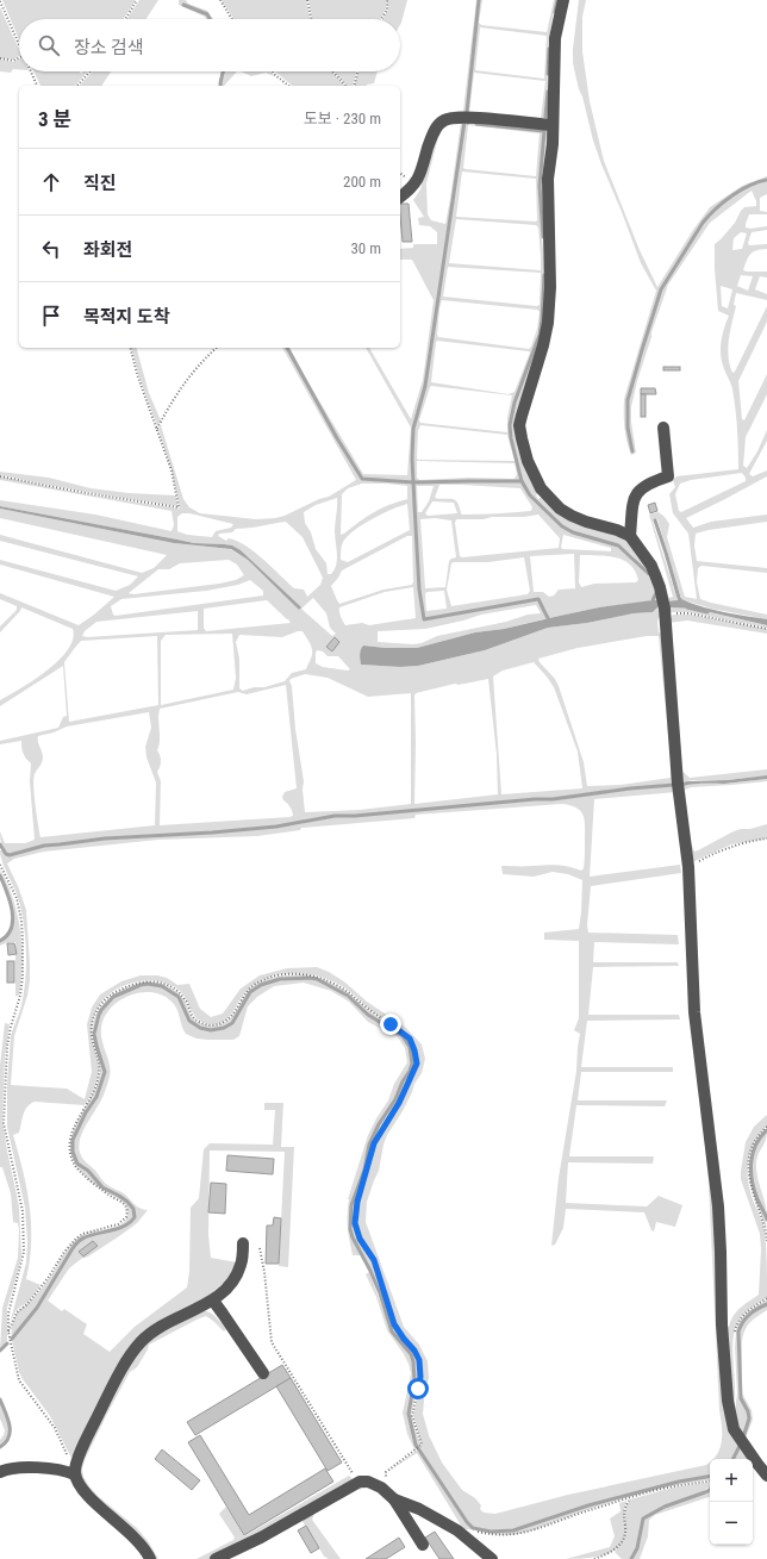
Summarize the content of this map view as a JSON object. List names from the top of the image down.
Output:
{
  "page": {
    "search": "장소 검색",
    "heading": ["3 분", "도보 · 230 m"],
    "list": [
      ["직진", "200 m"],
      ["좌회전", "30 m"],
      "목적지 도착"
    ],
    "map_buttons": ["+", "−"]
  }
}
